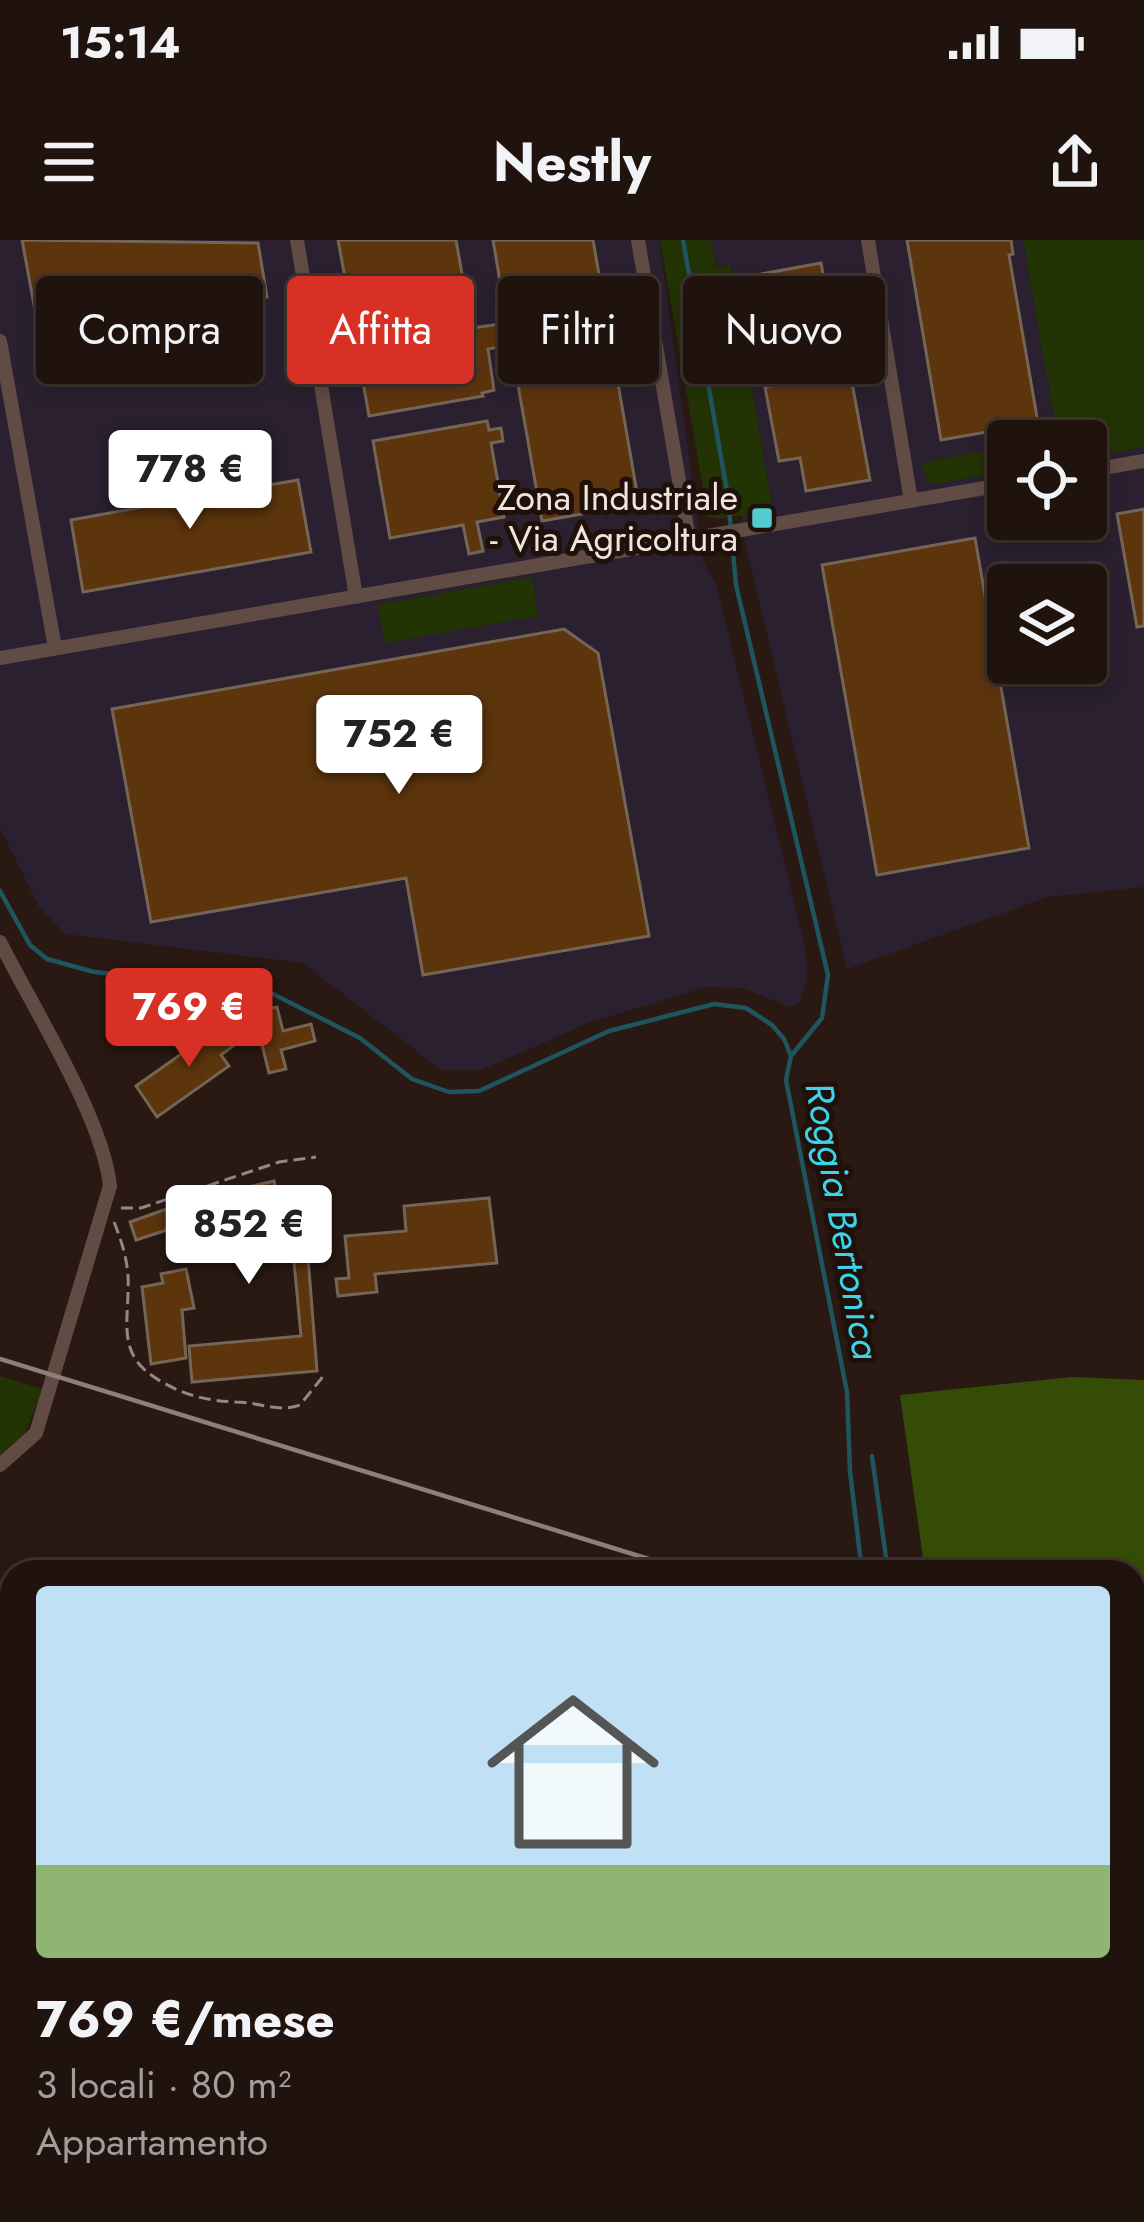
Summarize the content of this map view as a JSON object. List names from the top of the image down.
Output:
{
  "water": ["Roggia Bertonica"],
  "places": {
    "transit": ["Zona Industriale - Via Agricoltura"]
  },
  "page": {
    "status": "15:14",
    "header": "Nestly",
    "chip": [
      "Compra",
      "Affitta",
      "Filtri",
      "Nuovo"
    ],
    "price": [
      "778 €",
      "752 €",
      "769 €",
      "852 €"
    ],
    "list": [
      {
        "name": "769 €/mese",
        "note": "3 locali · 80 m² · Appartamento"
      }
    ]
  }
}
